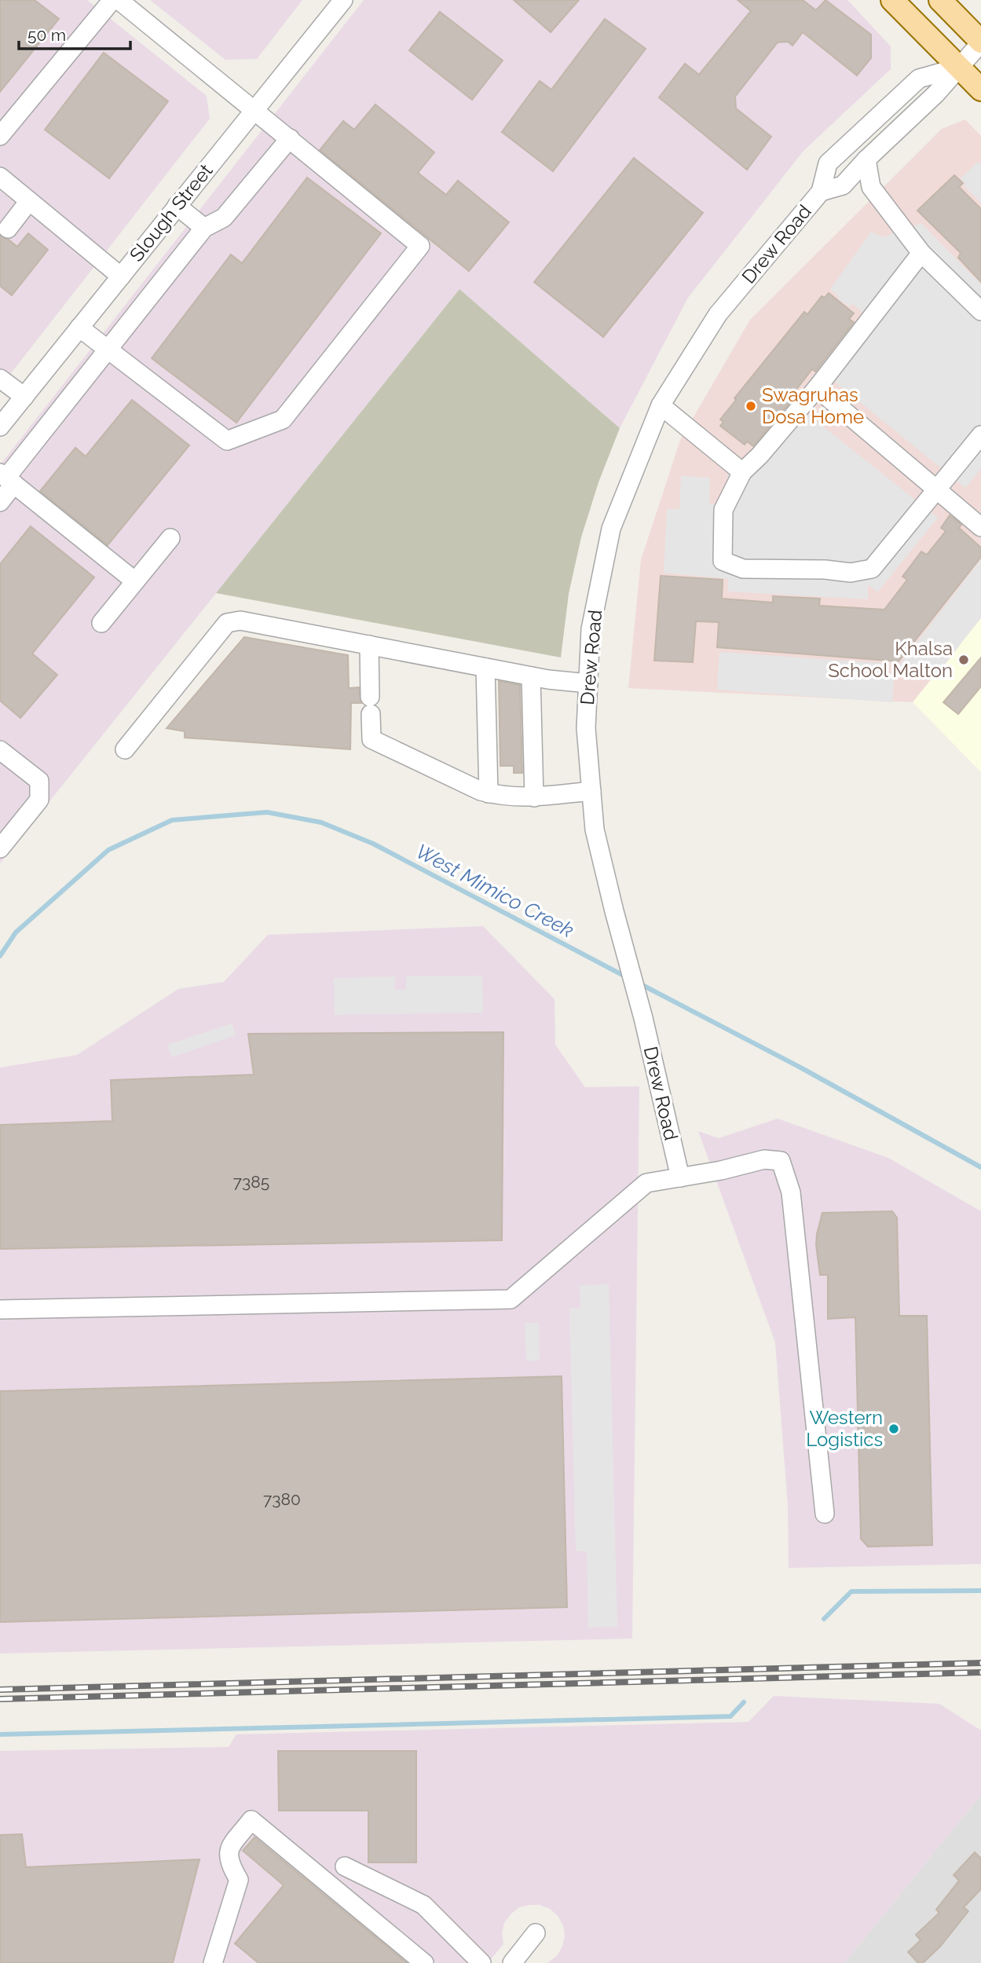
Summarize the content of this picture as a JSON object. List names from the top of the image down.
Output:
{
  "streets": {
    "street": ["Slough Street", "Drew Road"]
  },
  "water": ["West Mimico Creek"],
  "places": ["Swagruhas Dosa Home", "Khalsa School Malton", "Western Logistics"],
  "house_numbers": ["7385", "7380"],
  "scale_bar": "50 m"
}
